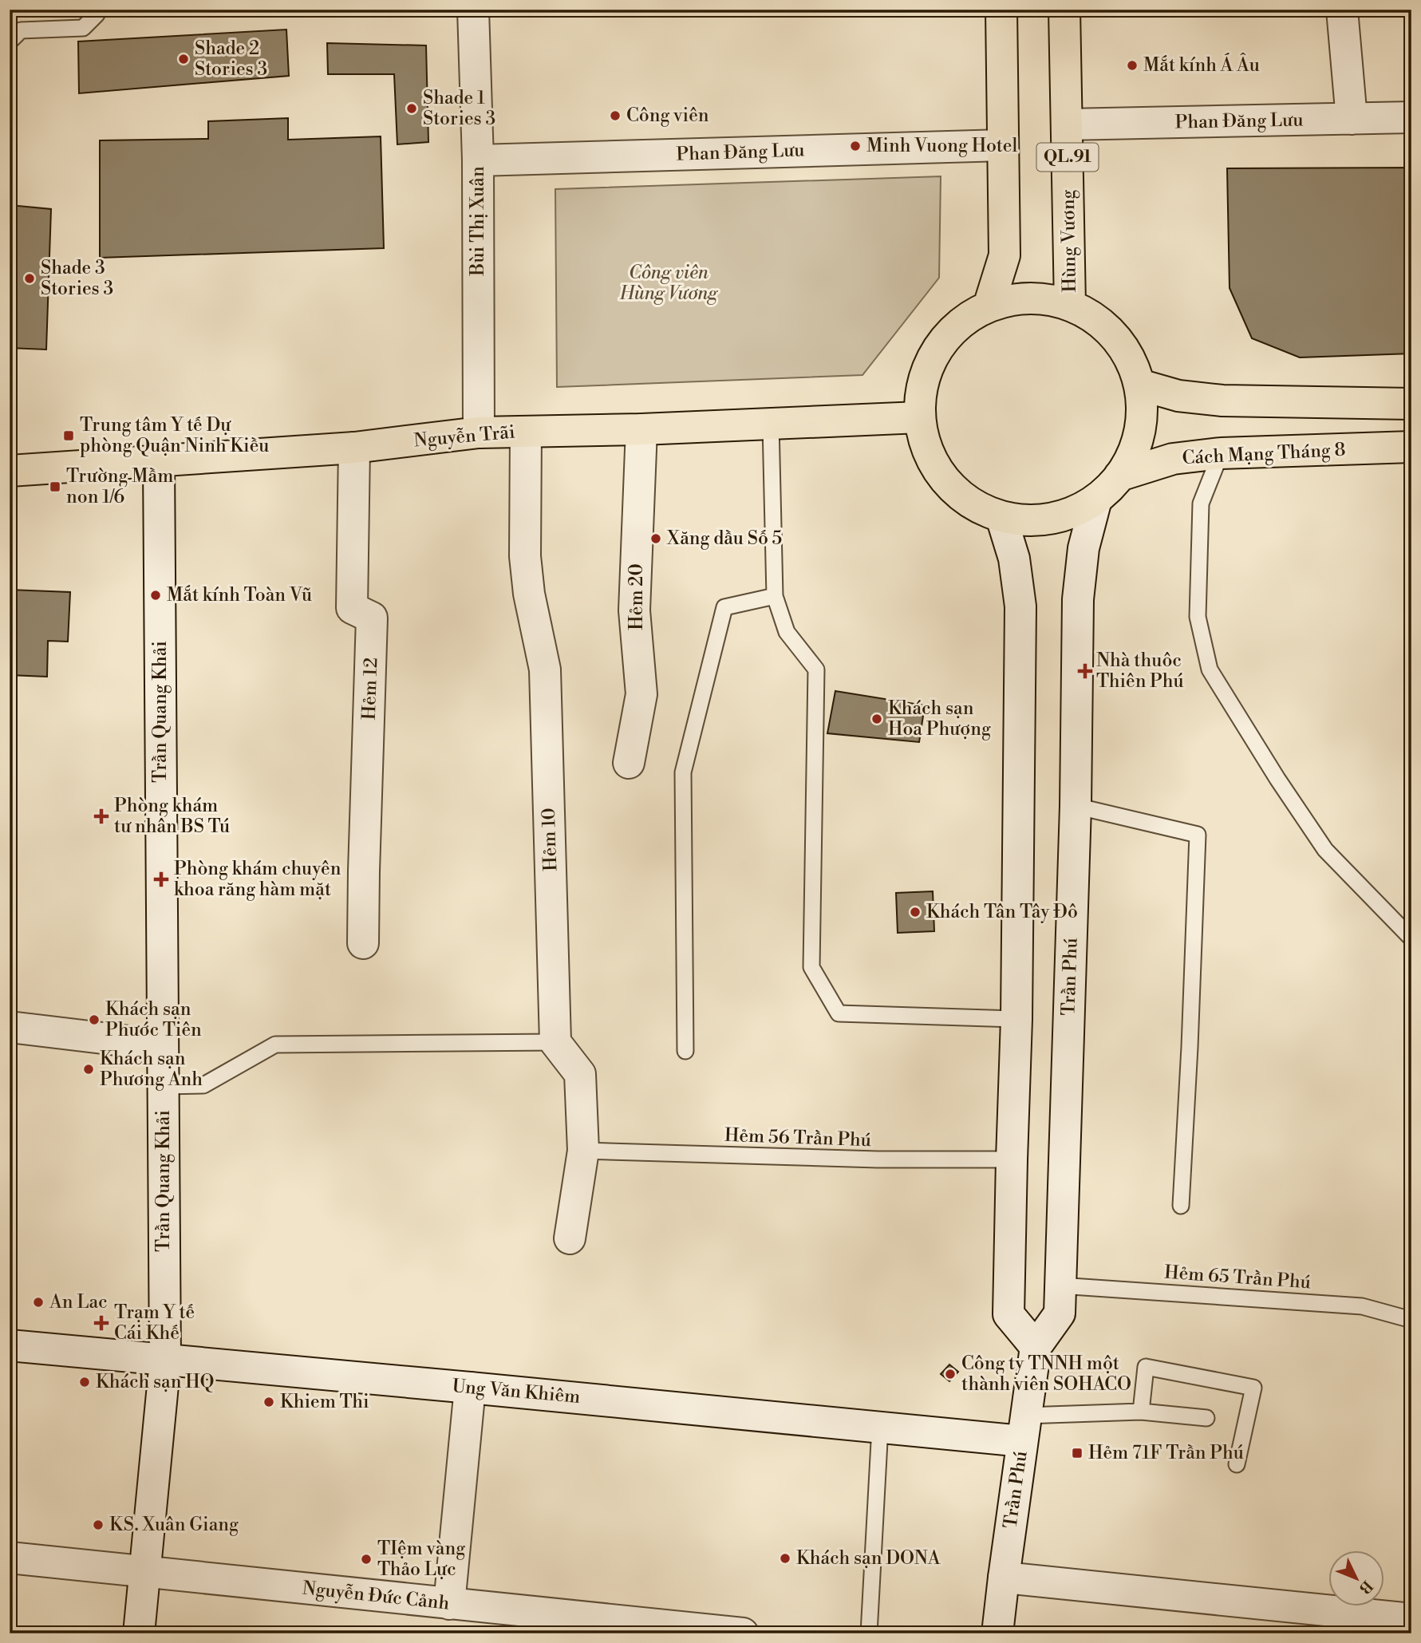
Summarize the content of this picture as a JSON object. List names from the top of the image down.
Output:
{
  "streets": {
    "main road": [
      "QL.91",
      "Hùng Vương",
      "Nguyễn Trãi",
      "Cách Mạng Tháng 8"
    ],
    "street": [
      "Phan Đăng Lưu",
      "Bùi Thị Xuân",
      "Hẻm 20",
      "Hẻm 12",
      "Trần Quang Khải",
      "Hẻm 10",
      "Trần Phú",
      "Ung Văn Khiêm",
      "Nguyễn Đức Cảnh"
    ],
    "lane": ["Hẻm 56 Trần Phú", "Hẻm 65 Trần Phú"]
  },
  "crossings": [
    ["Phan Đăng Lưu", "Bùi Thị Xuân"],
    ["Phan Đăng Lưu", "Hùng Vương"],
    ["Bùi Thị Xuân", "Nguyễn Trãi"],
    ["Nguyễn Trãi", "Hẻm 20"],
    ["Nguyễn Trãi", "Hẻm 12"],
    ["Nguyễn Trãi", "Trần Quang Khải"],
    ["Nguyễn Trãi", "Hẻm 10"],
    ["Trần Quang Khải", "Ung Văn Khiêm"],
    ["Trần Quang Khải", "Nguyễn Đức Cảnh"],
    ["Trần Phú", "Hẻm 65 Trần Phú"],
    ["Trần Phú", "Ung Văn Khiêm"]
  ],
  "parks": ["Công viên Hùng Vương"],
  "places": {
    "other": [
      "Shade 2 Stories 3",
      "Mắt kính Á Âu",
      "Shade 1 Stories 3",
      "Công viên",
      "Minh Vuong Hotel",
      "Shade 3 Stories 3",
      "Xăng dầu Số 5",
      "Mắt kính Toàn Vũ",
      "Khách sạn Hoa Phượng",
      "Khách Tân Tây Đô",
      "Khách sạn Phước Tiên",
      "Khách sạn Phương Anh",
      "An Lac",
      "Công ty TNNH một thành viên SOHACO",
      "Khách sạn HQ",
      "Khiem Thi",
      "KS. Xuân Giang",
      "Khách sạn DONA",
      "TIệm vàng Thảo Lực"
    ],
    "transit": ["Trung tâm Y tế Dự phòng Quận Ninh Kiều", "Trường Mầm non 1/6", "Hẻm 71F Trần Phú"],
    "health": [
      "Nhà thuôc Thiên Phú",
      "Phòng khám tư nhân BS Tú",
      "Phòng khám chuyên khoa răng hàm mặt",
      "Trạm Y tế Cái Khế"
    ]
  },
  "north": "bottom right"
}
